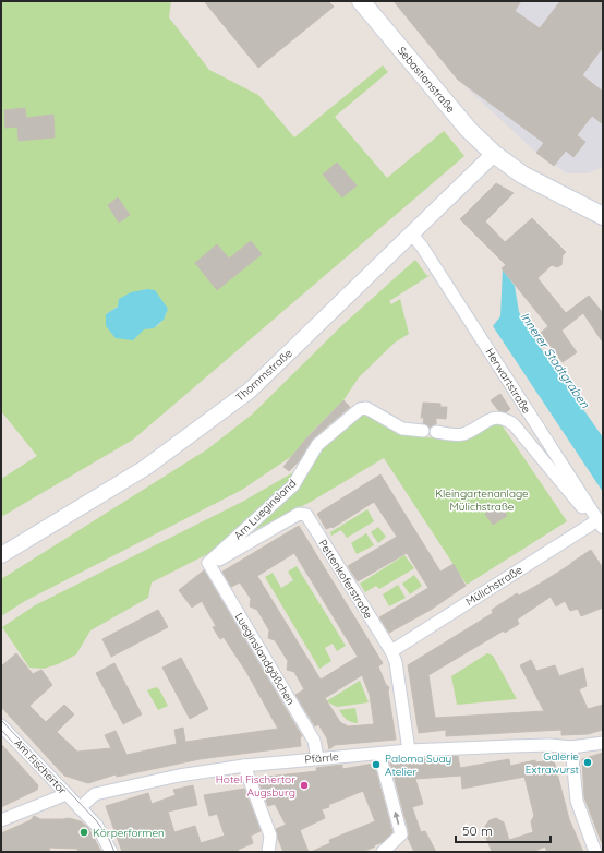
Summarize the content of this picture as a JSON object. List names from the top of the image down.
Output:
{
  "streets": {
    "main road": ["Sebastianstraße"],
    "street": [
      "Thommstraße",
      "Herwartstraße",
      "Am Lueginsland",
      "Pettenkoferstraße",
      "Mülichstraße",
      "Lueginslandgäßchen",
      "Pfärrle",
      "Am Fischertor"
    ]
  },
  "crossings": [
    ["Sebastianstraße", "Thommstraße"],
    ["Thommstraße", "Herwartstraße"],
    ["Herwartstraße", "Mülichstraße"],
    ["Am Lueginsland", "Pettenkoferstraße"],
    ["Am Lueginsland", "Lueginslandgäßchen"],
    ["Pettenkoferstraße", "Mülichstraße"],
    ["Pettenkoferstraße", "Lueginslandgäßchen"],
    ["Pettenkoferstraße", "Pfärrle"],
    ["Lueginslandgäßchen", "Pfärrle"],
    ["Pfärrle", "Am Fischertor"]
  ],
  "water": ["Innerer Stadtgraben"],
  "parks": ["Kleingartenanlage Mülichstraße"],
  "places": [
    "Galerie Extrawurst",
    "Paloma Suay Atelier",
    "Hotel Fischertor Augsburg",
    "Körperformen"
  ],
  "scale_bar": "50 m"
}
